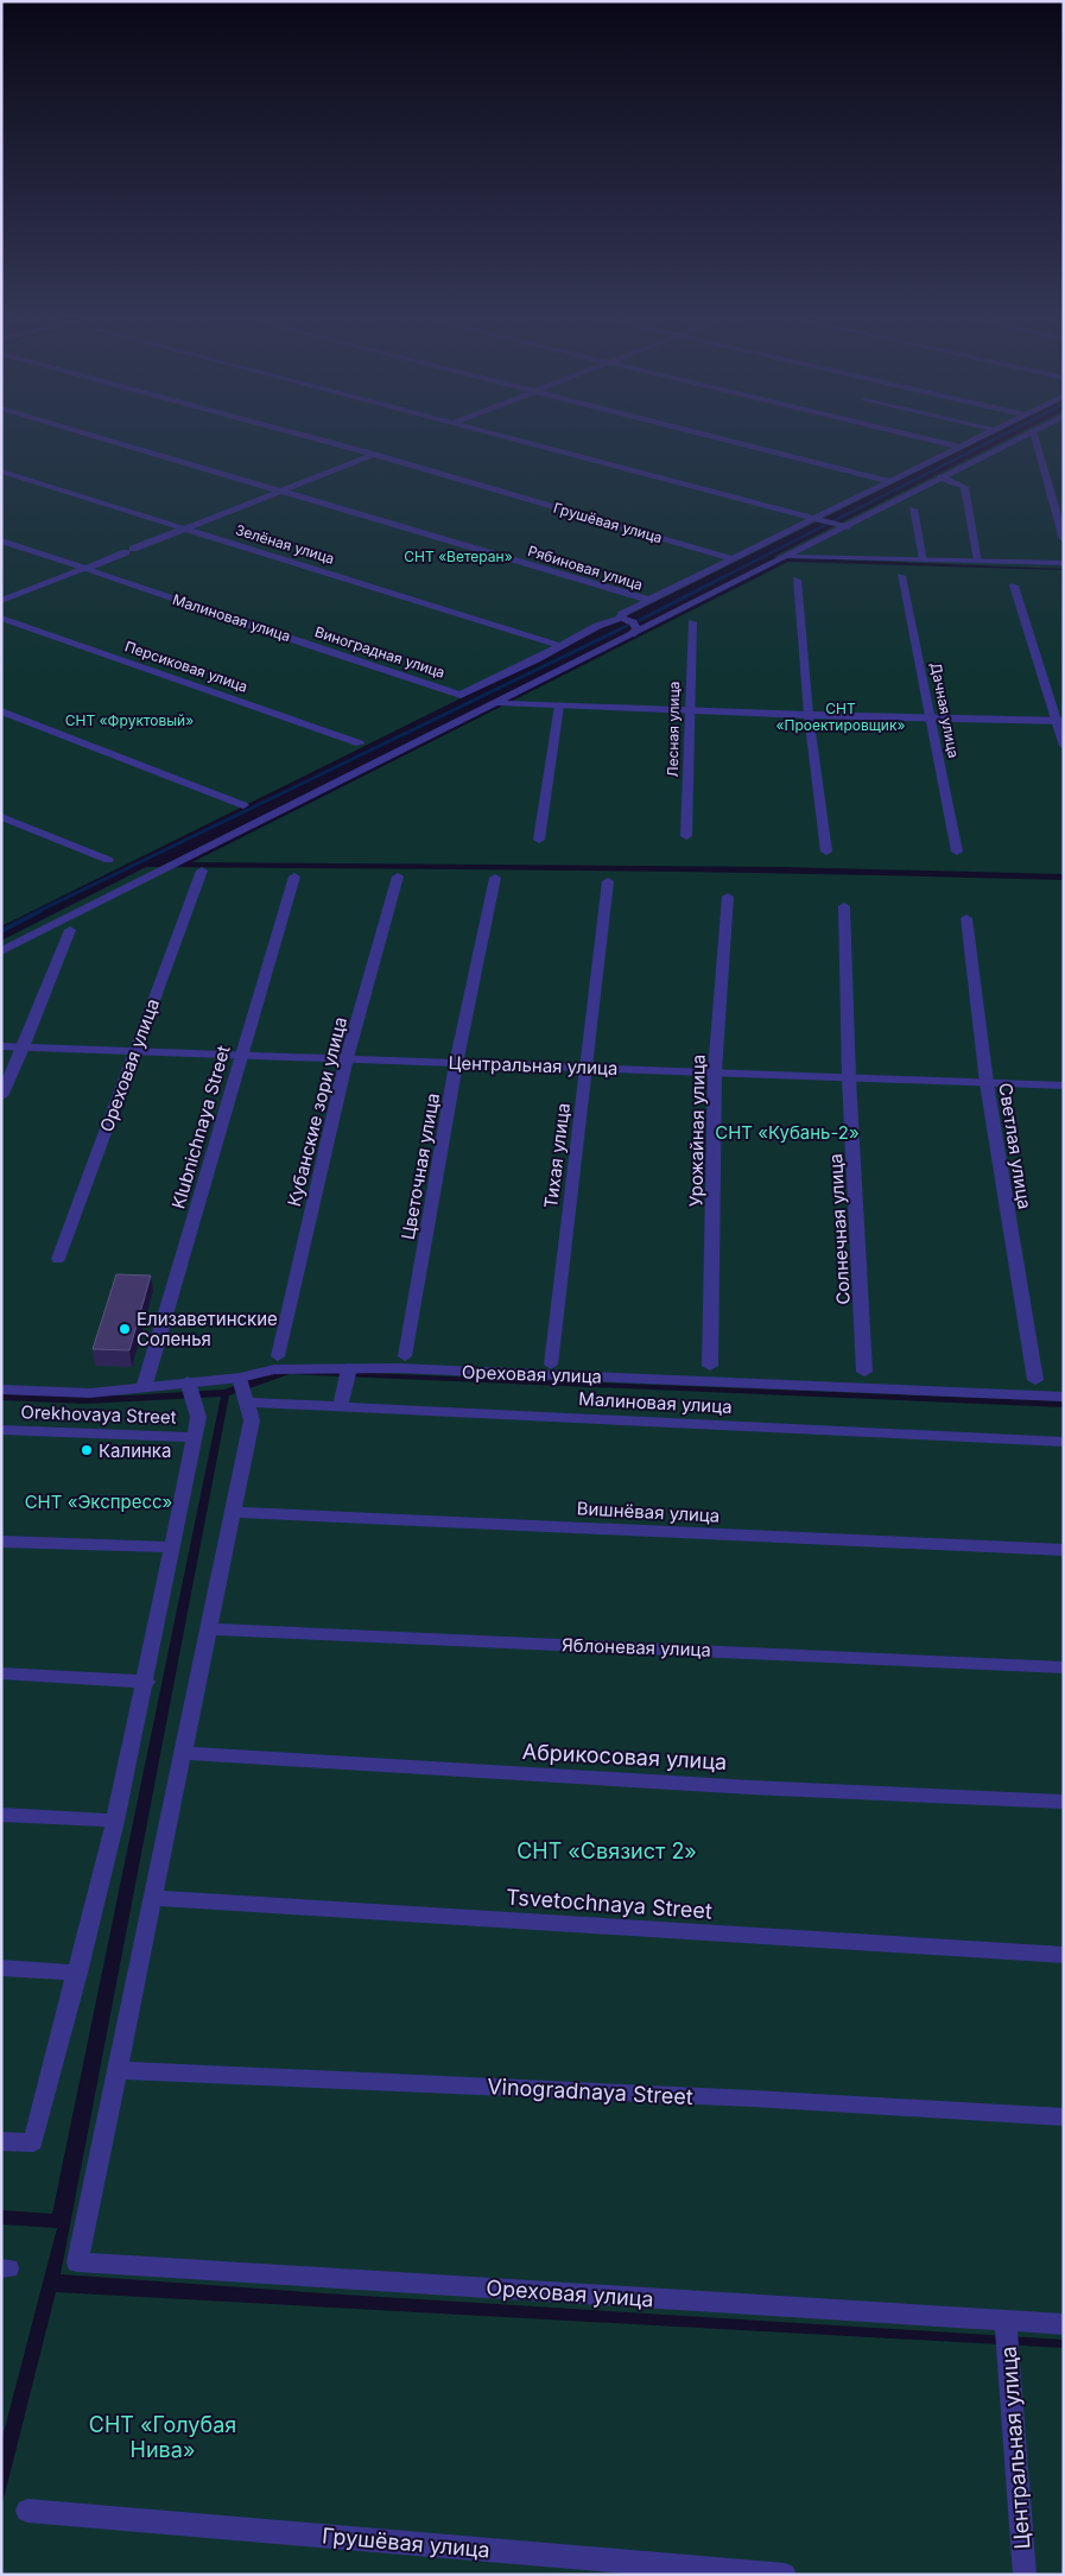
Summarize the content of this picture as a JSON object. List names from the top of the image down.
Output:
{
  "streets": {
    "street": [
      "Грушёвая улица",
      "Зелёная улица",
      "Рябиновая улица",
      "Малиновая улица",
      "Виноградная улица",
      "Персиковая улица",
      "Дачная улица",
      "Лесная улица",
      "Ореховая улица",
      "Центральная улица",
      "Кубанские зори улица",
      "Klubnichnaya Street",
      "Урожайная улица",
      "Светлая улица",
      "Тихая улица",
      "Цветочная улица",
      "Солнечная улица",
      "Orekhovaya Street",
      "Вишнёвая улица",
      "Яблоневая улица",
      "Абрикосовая улица",
      "Tsvetochnaya Street",
      "Vinogradnaya Street"
    ]
  },
  "crossings": [
    ["Малиновая улица", "Виноградная улица"],
    ["Ореховая улица", "Центральная улица"],
    ["Ореховая улица", "Klubnichnaya Street"],
    ["Ореховая улица", "Vinogradnaya Street"],
    ["Центральная улица", "Кубанские зори улица"],
    ["Центральная улица", "Klubnichnaya Street"],
    ["Центральная улица", "Урожайная улица"],
    ["Центральная улица", "Светлая улица"],
    ["Центральная улица", "Тихая улица"],
    ["Центральная улица", "Цветочная улица"],
    ["Центральная улица", "Солнечная улица"]
  ],
  "parks": [
    "СНТ «Ветеран»",
    "СНТ «Проектировщик»",
    "СНТ «Фруктовый»",
    "СНТ «Кубань-2»",
    "СНТ «Экспресс»",
    "СНТ «Связист 2»",
    "СНТ «Голубая Нива»"
  ],
  "places": ["Елизаветинские Соленья", "Калинка"]
}
